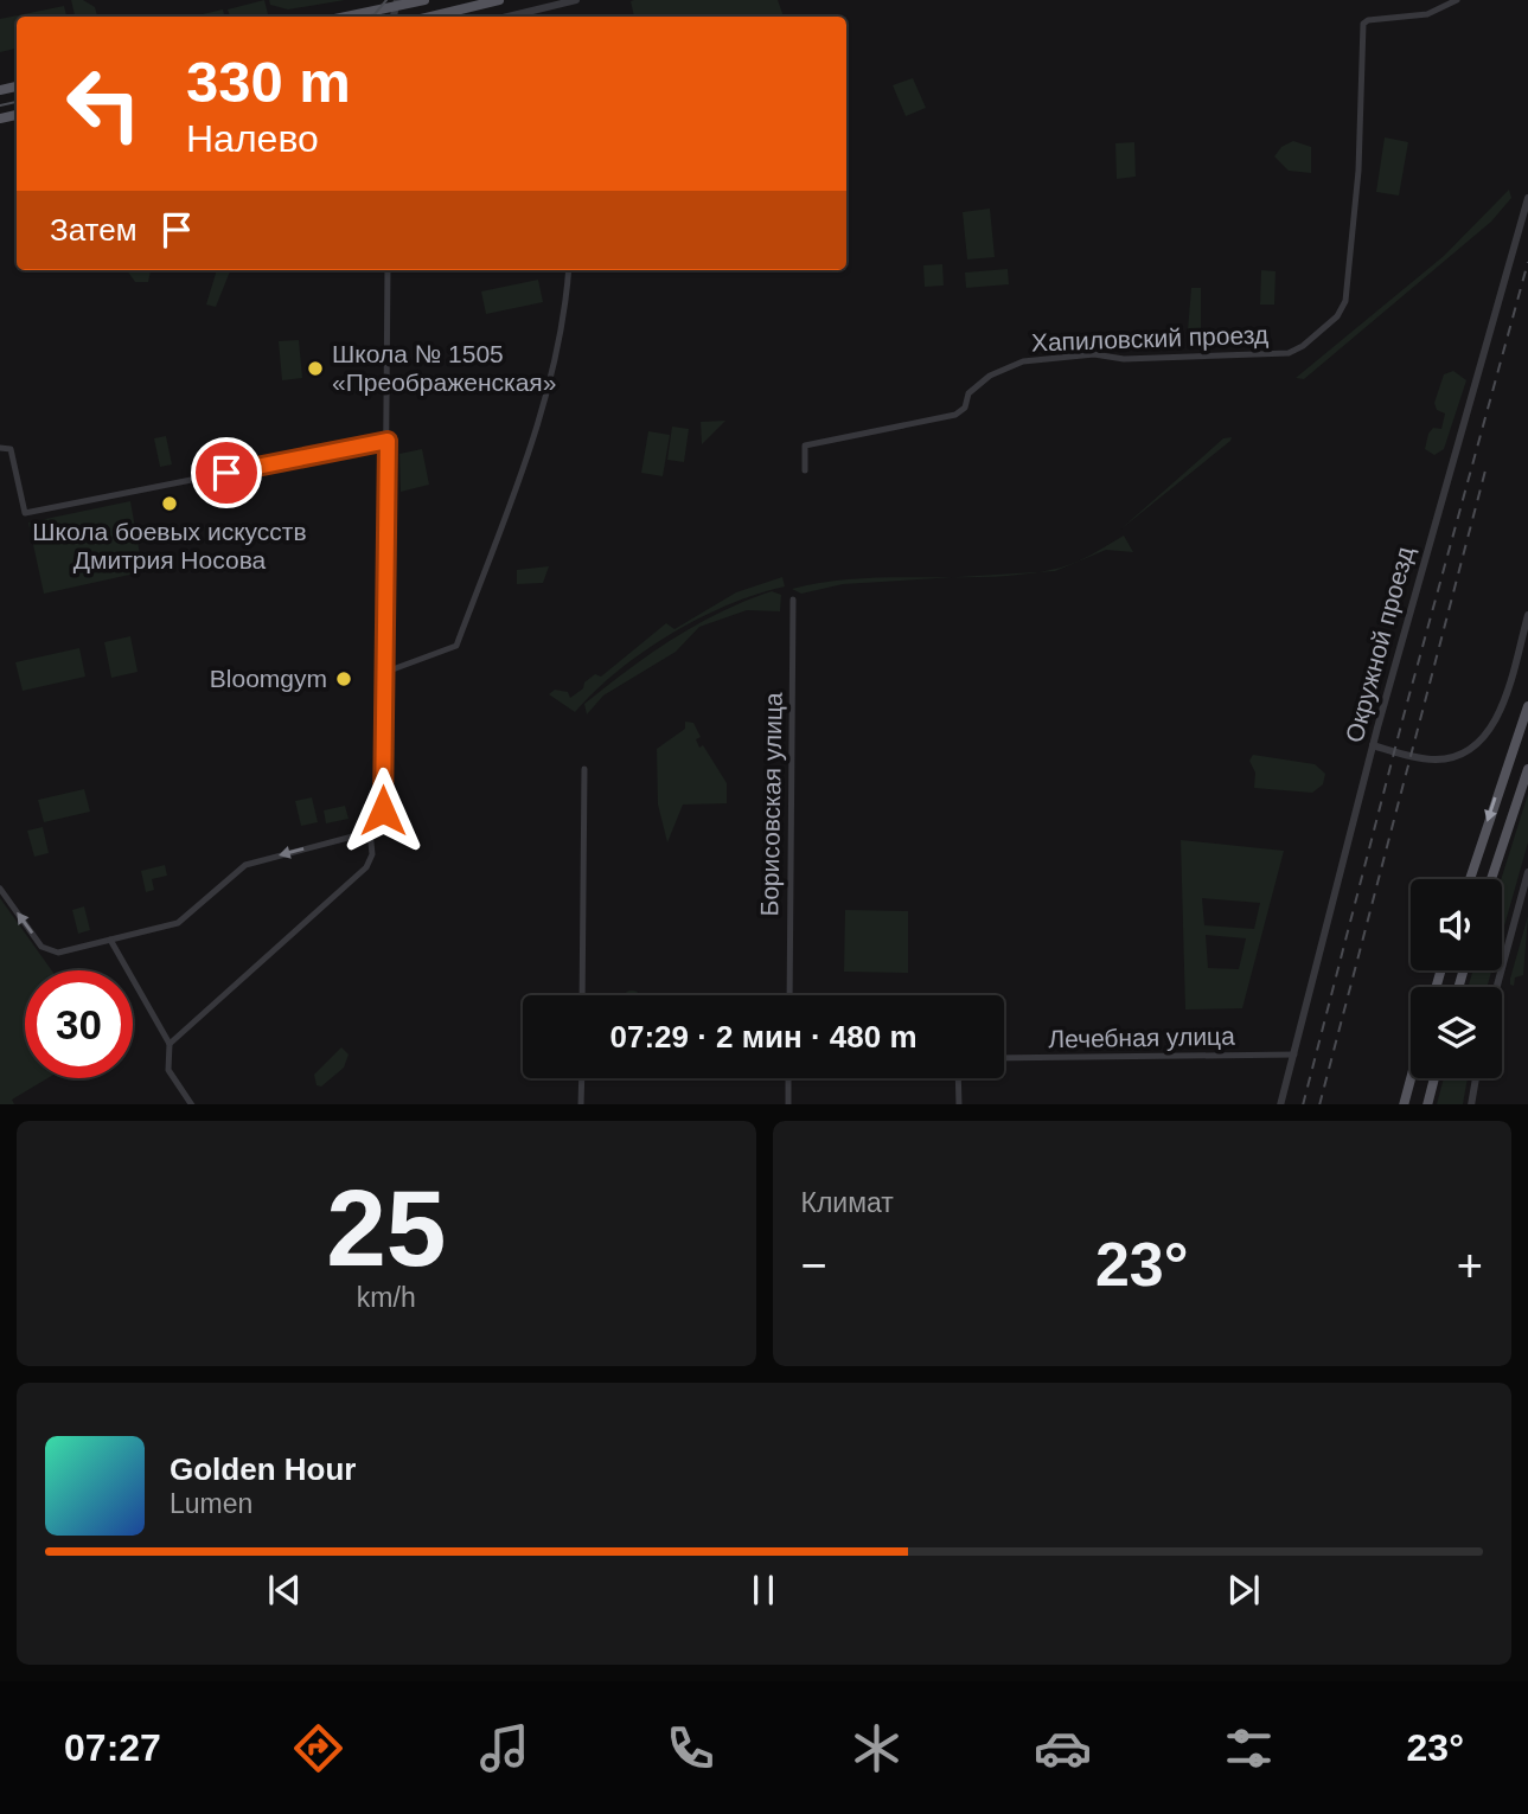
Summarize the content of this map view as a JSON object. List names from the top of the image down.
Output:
{
  "streets": {
    "street": [
      "Хапиловский проезд",
      "Окружной проезд",
      "Борисовская улица",
      "Лечебная улица"
    ]
  },
  "crossings": [
    ["Окружной проезд", "Лечебная улица"]
  ],
  "places": ["Школа № 1505 «Преображенская»", "Школа боевых искусств Дмитрия Носова", "Bloomgym"],
  "page": {
    "turn": ["330 m", "Налево"],
    "then": "Затем",
    "limit": "30",
    "trip": "07:29 · 2 мин · 480 m",
    "tile": [
      ["25", "km/h"],
      "Климат"
    ],
    "heat": ["−", "23°", "+"],
    "song": ["Golden Hour", "Lumen"],
    "tabs": ["07:27", "23°"]
  }
}
